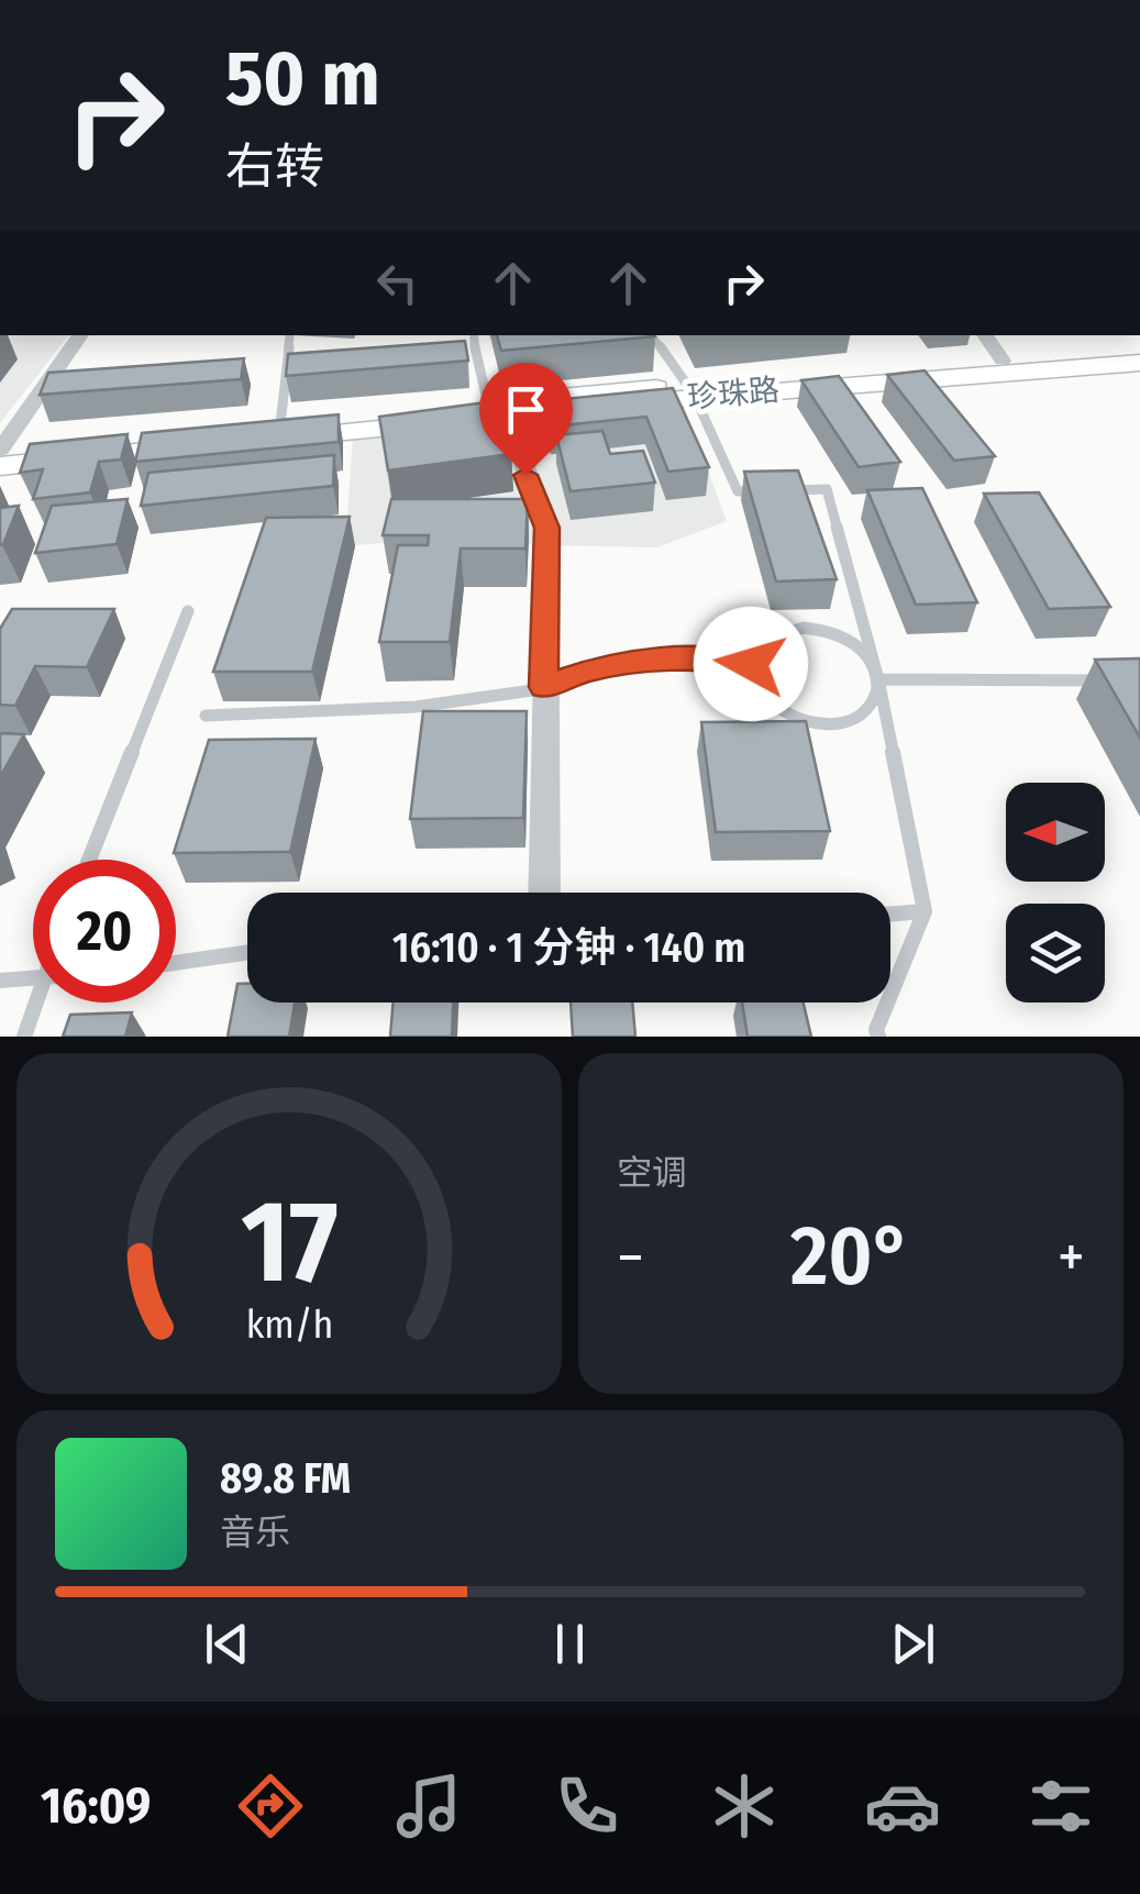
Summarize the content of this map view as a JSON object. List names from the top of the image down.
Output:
{
  "streets": {
    "main road": ["珍珠路"]
  },
  "north": "left",
  "page": {
    "turn": ["50 m", "右转"],
    "limit": "20",
    "trip": "16:10 · 1 分钟 · 140 m",
    "tile": "空调",
    "heat": ["−", "20°", "+"],
    "song": ["89.8 FM", "音乐"],
    "tabs": "16:09",
    "gauge": ["17", "km/h"]
  }
}
